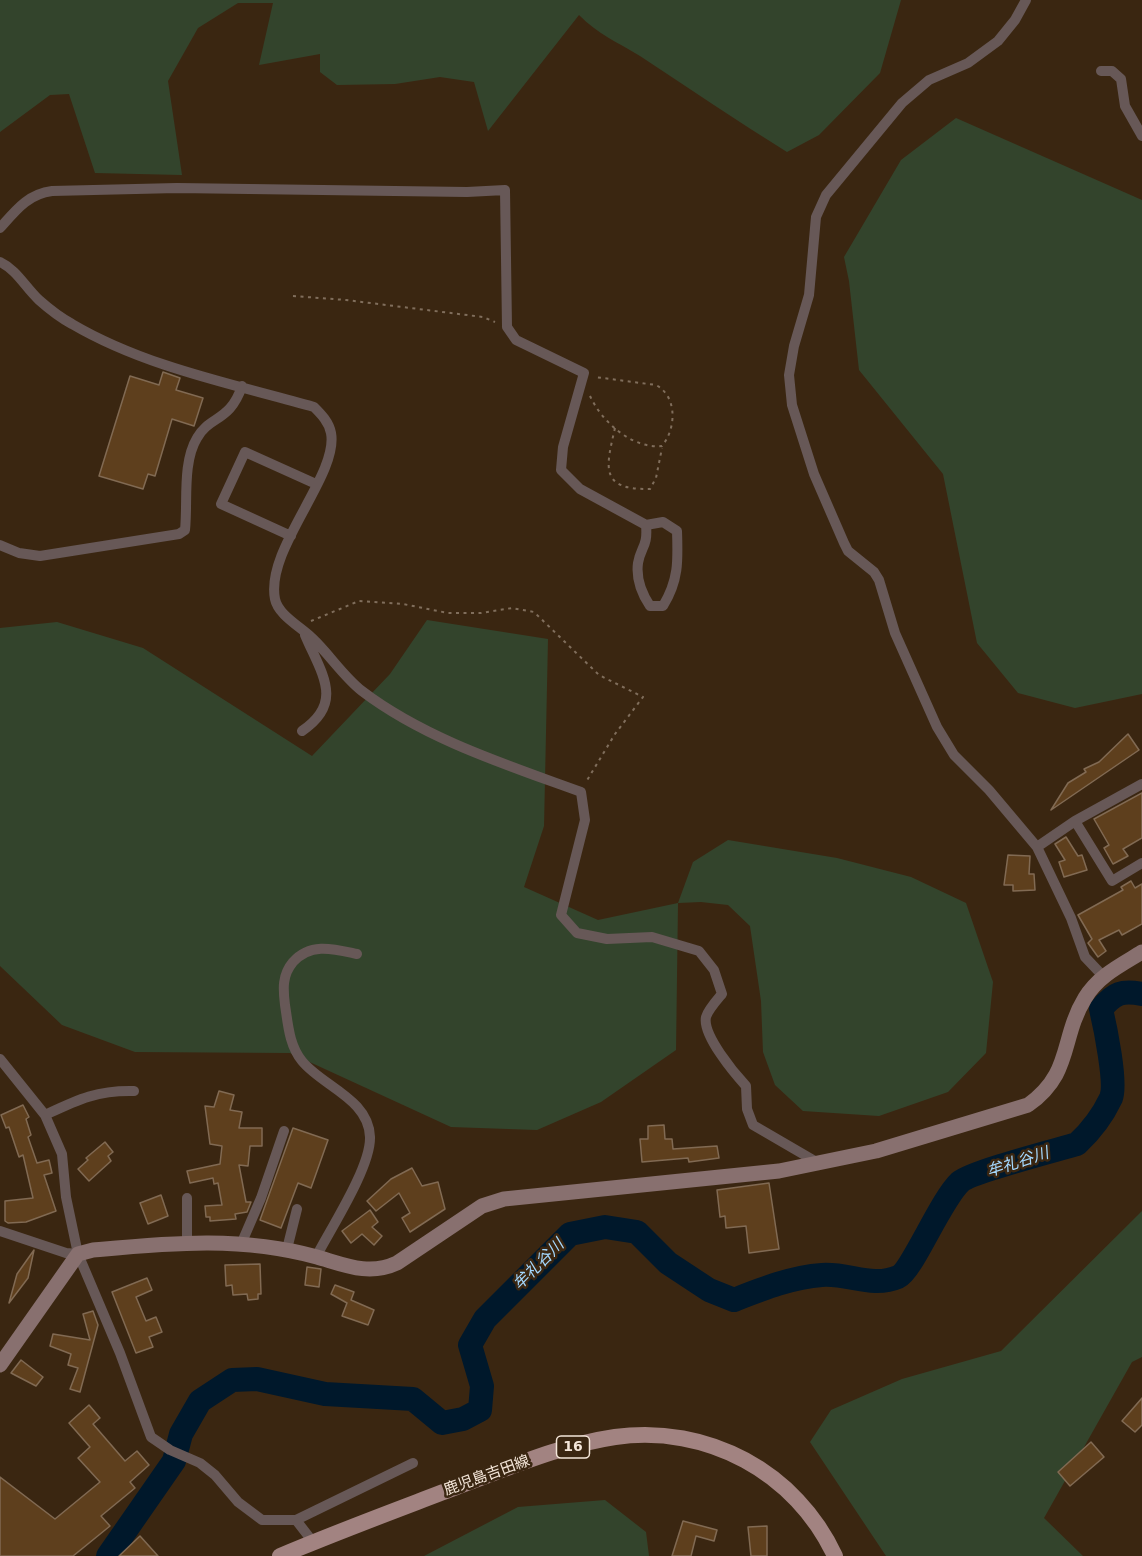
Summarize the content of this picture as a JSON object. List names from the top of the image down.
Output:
{
  "streets": {
    "main road": ["16", "鹿児島吉田線"]
  },
  "water": ["牟礼谷川"]
}
